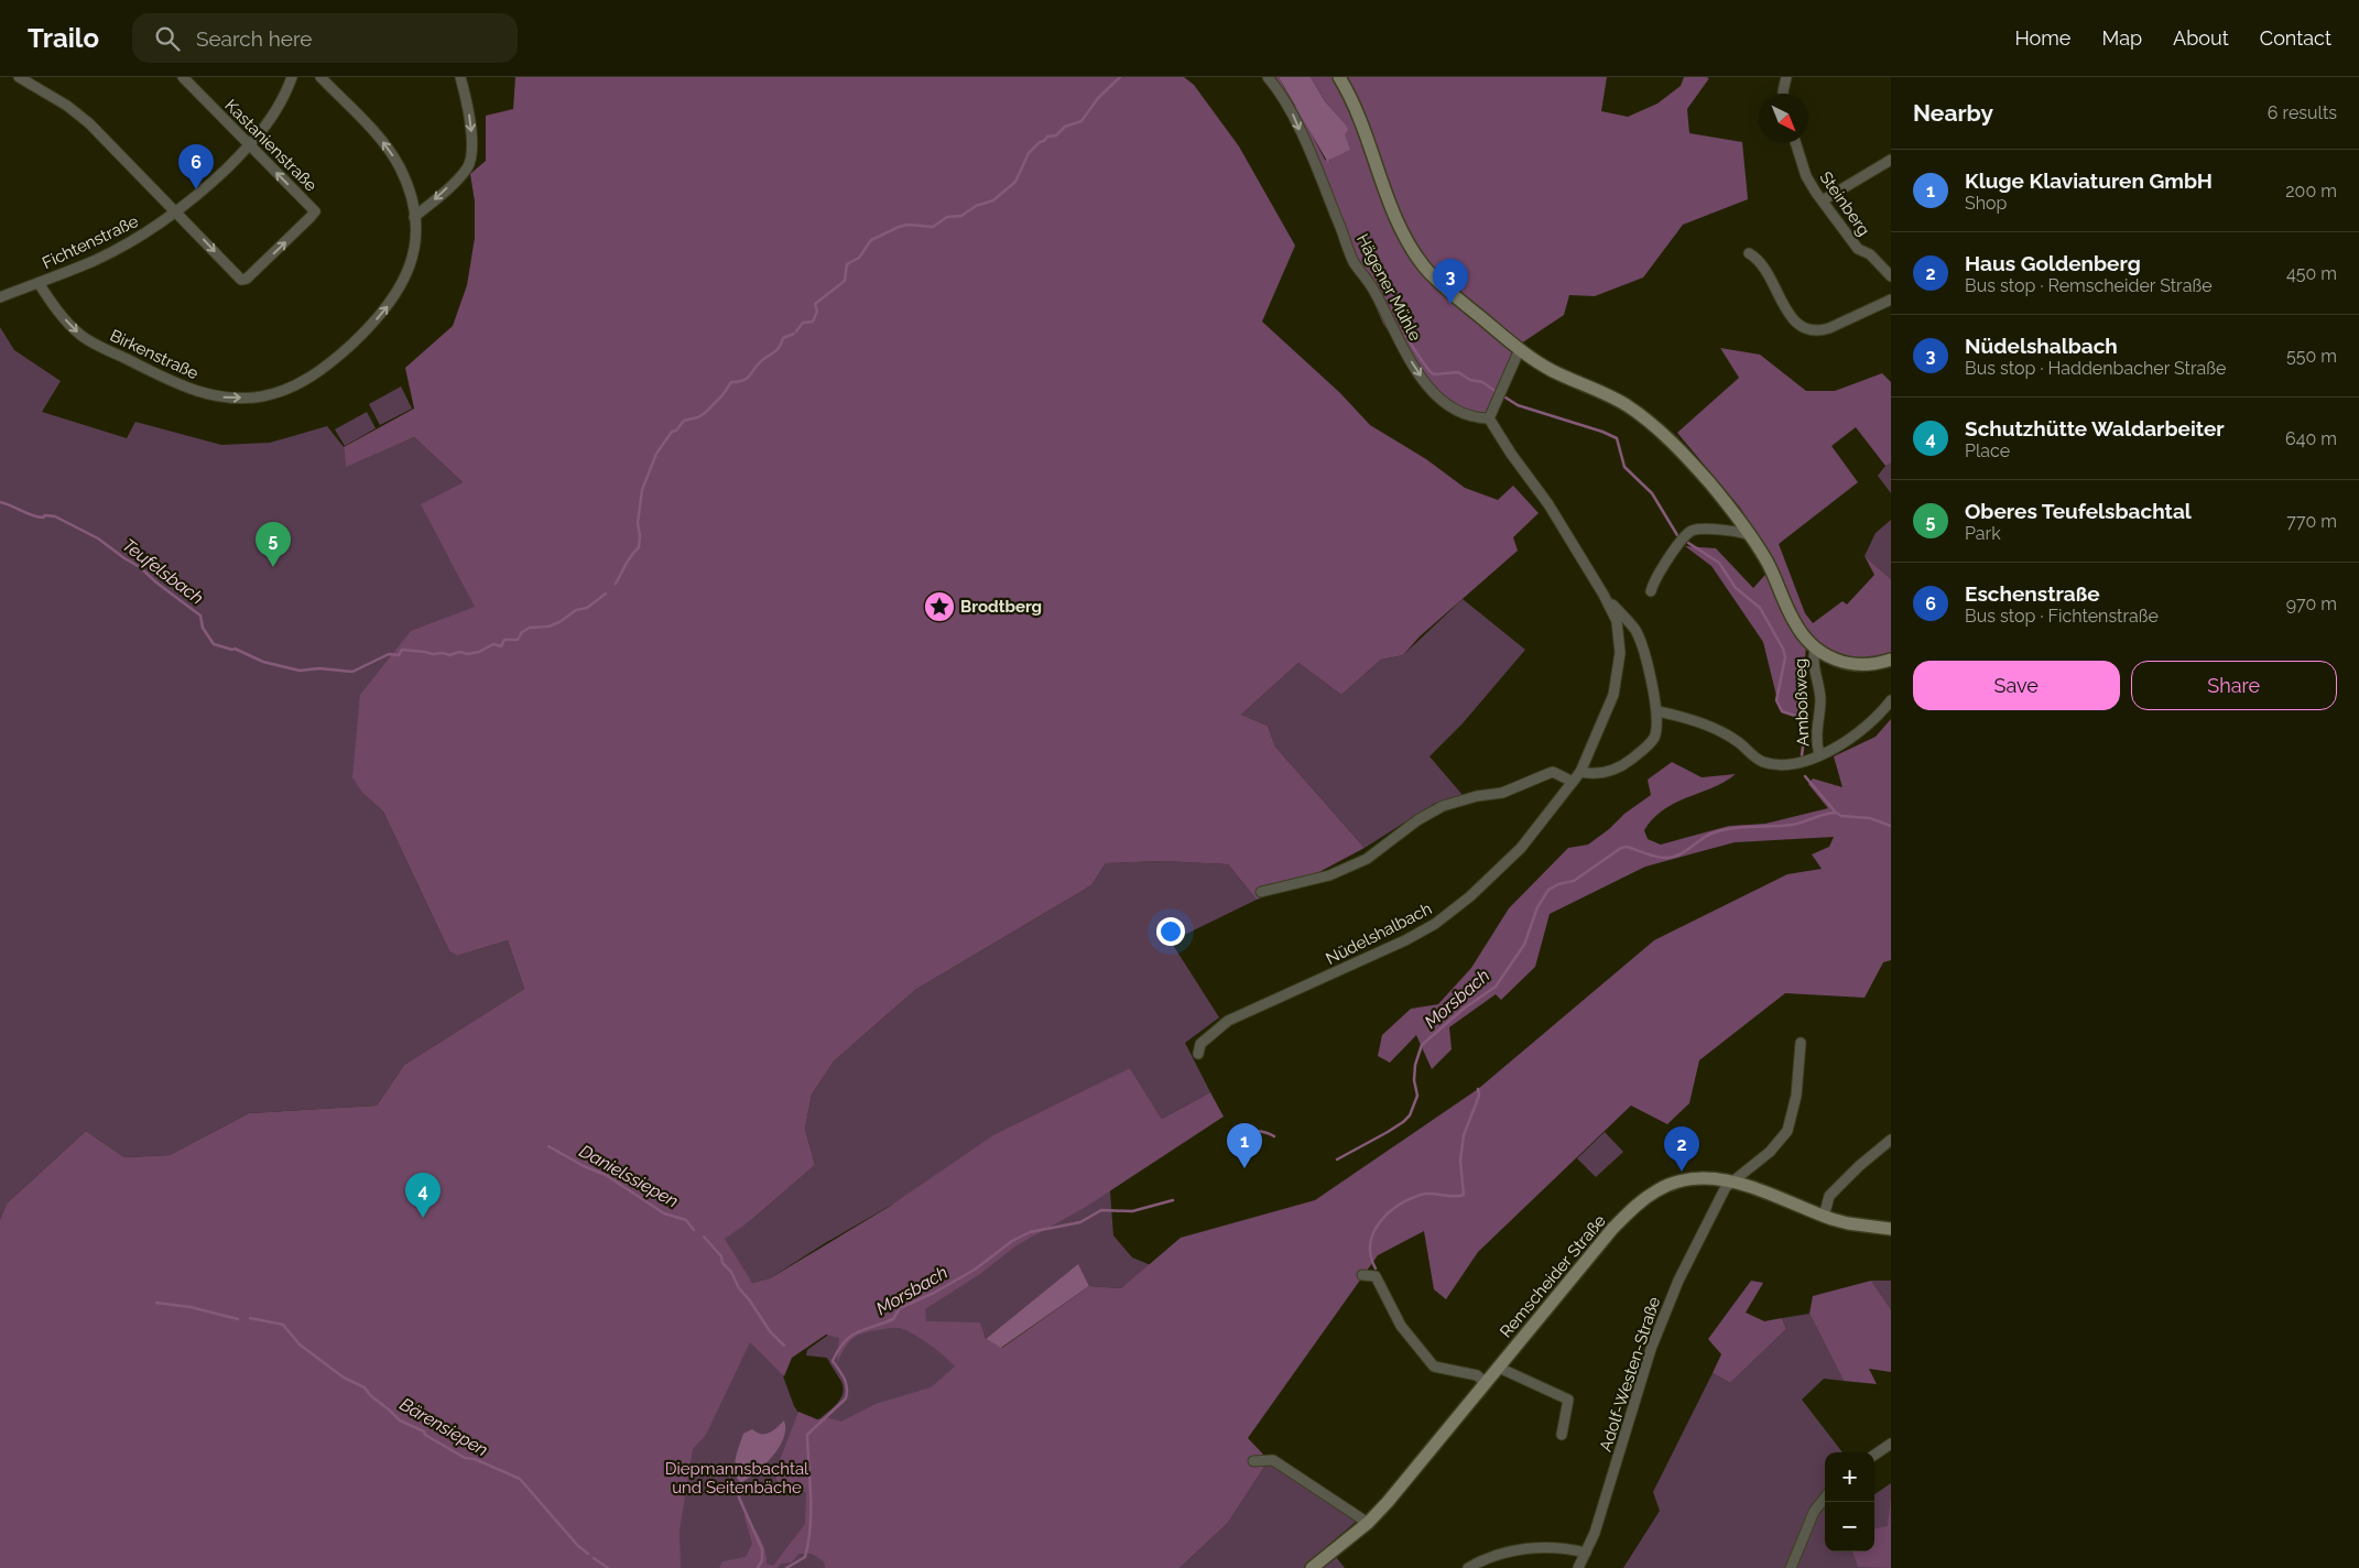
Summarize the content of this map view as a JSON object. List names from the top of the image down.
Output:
{
  "streets": {
    "main road": ["Remscheider Straße"],
    "street": [
      "Kastanienstraße",
      "Steinberg",
      "Fichtenstraße",
      "Hägener Mühle",
      "Birkenstraße",
      "Amboßweg",
      "Nüdelshalbach",
      "Adolf-Westen-Straße"
    ]
  },
  "crossings": [
    ["Kastanienstraße", "Fichtenstraße"],
    ["Fichtenstraße", "Birkenstraße"],
    ["Hägener Mühle", "Nüdelshalbach"],
    ["Remscheider Straße", "Adolf-Westen-Straße"]
  ],
  "one_way": ["Hägener Mühle"],
  "water": [
    "Teufelsbach",
    "Morsbach",
    "Danielssiepen",
    "Bärensiepen"
  ],
  "parks": ["Diepmannsbachtal und Seitenbäche"],
  "places": {
    "place": ["Brodtberg"]
  },
  "north": "bottom right",
  "page": {
    "header": "Trailo",
    "search": "Search here",
    "nav": [
      "Home",
      "Map",
      "About",
      "Contact"
    ],
    "heading": ["Nearby", "6 results"],
    "pins": [
      "6",
      "3",
      "5",
      "1",
      "2",
      "4"
    ],
    "list": [
      {
        "mark": "1",
        "name": "Kluge Klaviaturen GmbH",
        "note": "Shop",
        "value": "200 m"
      },
      {
        "mark": "2",
        "name": "Haus Goldenberg",
        "note": "Bus stop · Remscheider Straße",
        "value": "450 m"
      },
      {
        "mark": "3",
        "name": "Nüdelshalbach",
        "note": "Bus stop · Haddenbacher Straße",
        "value": "550 m"
      },
      {
        "mark": "4",
        "name": "Schutzhütte Waldarbeiter",
        "note": "Place",
        "value": "640 m"
      },
      {
        "mark": "5",
        "name": "Oberes Teufelsbachtal",
        "note": "Park",
        "value": "770 m"
      },
      {
        "mark": "6",
        "name": "Eschenstraße",
        "note": "Bus stop · Fichtenstraße",
        "value": "970 m"
      }
    ],
    "buttons": ["Save", "Share"],
    "map_buttons": ["+", "−"]
  }
}
